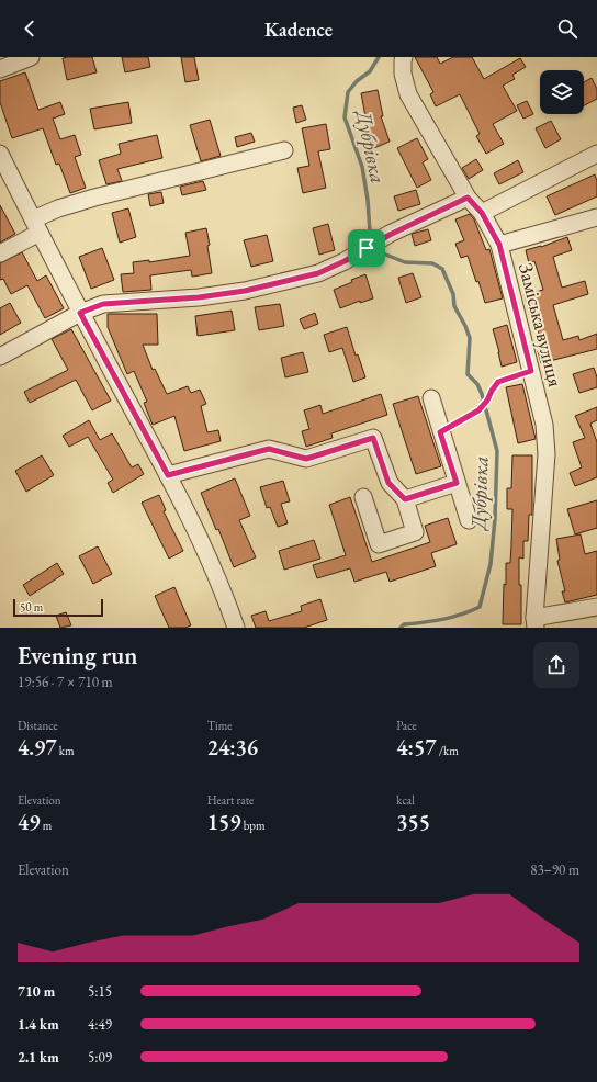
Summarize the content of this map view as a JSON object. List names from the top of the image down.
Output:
{
  "streets": {
    "street": ["Заміська вулиця"]
  },
  "water": ["Дубрівка"],
  "scale_bar": "50 m",
  "page": {
    "header": "Kadence",
    "scale": "50 m",
    "heading": ["Evening run", "19:56 · 7 × 710 m"],
    "stats": [
      ["Distance", "4.97 km"],
      ["Time", "24:36"],
      ["Pace", "4:57 /km"],
      ["Elevation", "49 m"],
      ["Heart rate", "159 bpm"],
      ["kcal", "355"]
    ],
    "chart": ["Elevation", "83–90 m"],
    "list": [
      {
        "name": "710 m",
        "note": "5:15"
      },
      {
        "name": "1.4 km",
        "note": "4:49"
      },
      {
        "name": "2.1 km",
        "note": "5:09"
      }
    ]
  }
}
